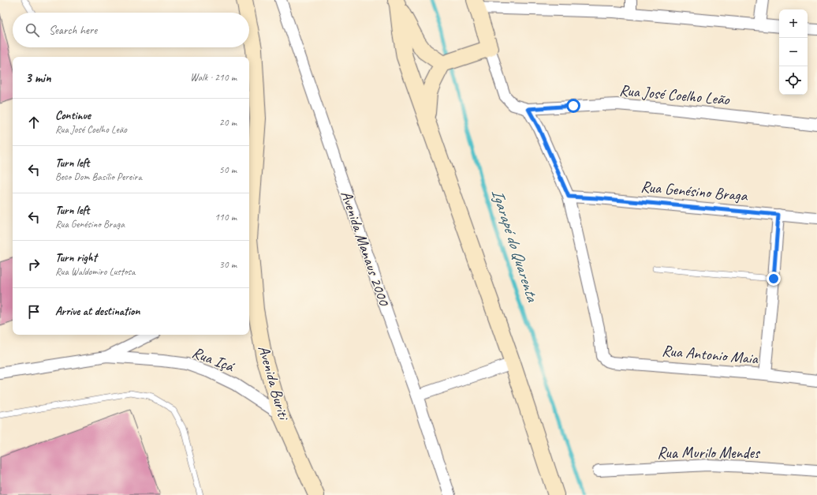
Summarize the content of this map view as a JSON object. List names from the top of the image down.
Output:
{
  "streets": {
    "street": [
      "Rua José Coelho Leão",
      "Rua Genésino Braga",
      "Avenida Manaus 2000",
      "Rua Antonio Maia",
      "Rua Içá",
      "Avenida Buriti",
      "Rua Murilo Mendes"
    ]
  },
  "crossings": [
    ["Rua Genésino Braga", "Rua Antonio Maia"],
    ["Rua Içá", "Avenida Buriti"]
  ],
  "water": ["Igarapé do Quarenta"],
  "page": {
    "map_buttons": ["+", "−"],
    "search": "Search here",
    "heading": ["3 min", "Walk · 210 m"],
    "list": [
      ["Continue", "Rua José Coelho Leão", "20 m"],
      ["Turn left", "Beco Dom Basílio Pereira", "50 m"],
      ["Turn left", "Rua Genésino Braga", "110 m"],
      ["Turn right", "Rua Waldomiro Lustosa", "30 m"],
      "Arrive at destination"
    ]
  }
}
